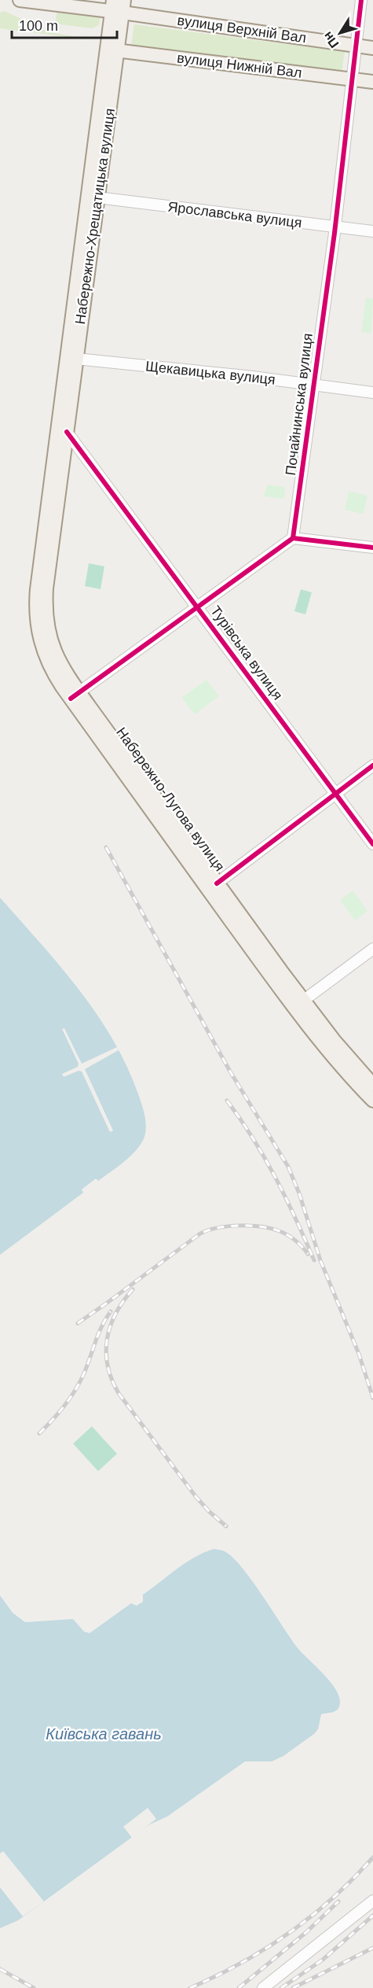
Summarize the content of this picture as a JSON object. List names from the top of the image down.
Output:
{
  "streets": {
    "main road": [
      "вулиця Верхній Вал",
      "вулиця Нижній Вал",
      "Набережно-Хрещатицька вулиця",
      "Набережно-Лугова вулиця"
    ],
    "street": [
      "Ярославська вулиця",
      "Щекавицька вулиця",
      "Почайнинська вулиця",
      "Турівська вулиця"
    ]
  },
  "crossings": [
    ["вулиця Верхній Вал", "Набережно-Хрещатицька вулиця"],
    ["вулиця Верхній Вал", "Почайнинська вулиця"],
    ["вулиця Нижній Вал", "Набережно-Хрещатицька вулиця"],
    ["вулиця Нижній Вал", "Почайнинська вулиця"],
    ["Ярославська вулиця", "Набережно-Хрещатицька вулиця"],
    ["Ярославська вулиця", "Почайнинська вулиця"],
    ["Набережно-Хрещатицька вулиця", "Щекавицька вулиця"],
    ["Набережно-Хрещатицька вулиця", "Турівська вулиця"],
    ["Набережно-Хрещатицька вулиця", "Набережно-Лугова вулиця"],
    ["Щекавицька вулиця", "Почайнинська вулиця"],
    ["Турівська вулиця", "Набережно-Лугова вулиця"]
  ],
  "water": ["Київська гавань"],
  "scale_bar": "100 m",
  "north": "bottom left"
}
